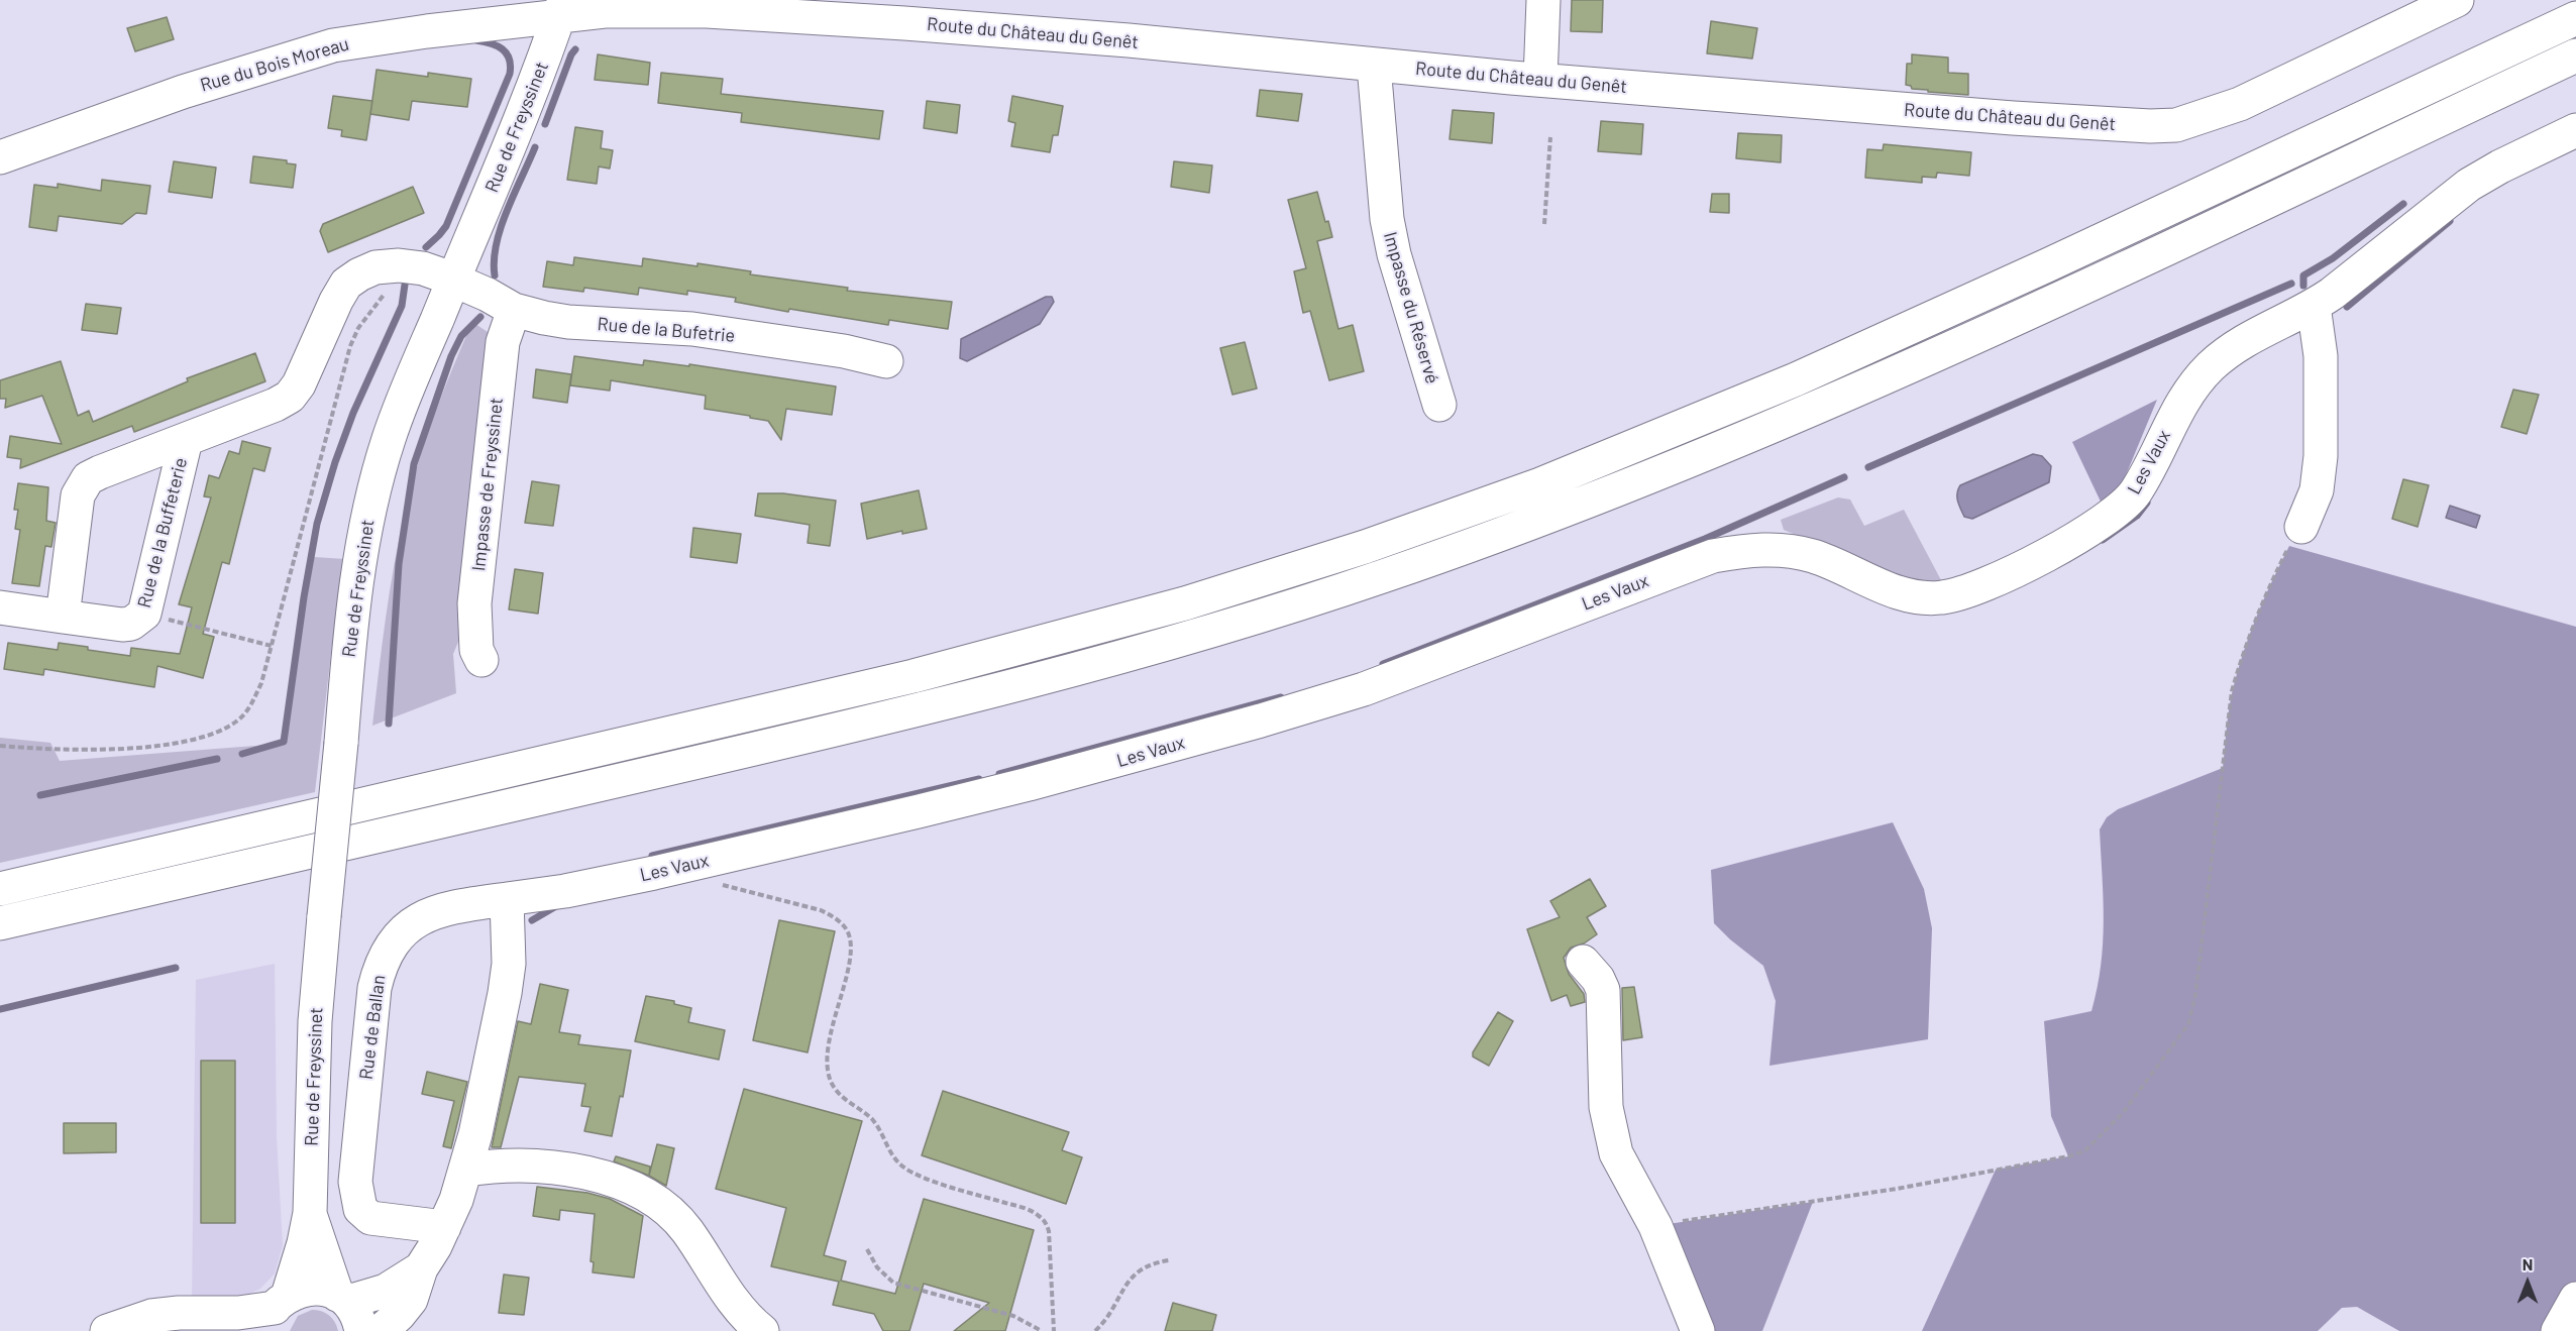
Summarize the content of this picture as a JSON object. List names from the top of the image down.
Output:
{
  "streets": {
    "main road": [
      "Route du Château du Genêt",
      "Rue du Bois Moreau",
      "Rue de Freyssinet",
      "Impasse du Réservé",
      "Rue de la Bufetrie",
      "Les Vaux",
      "Impasse de Freyssinet",
      "Rue de la Buffeterie",
      "Rue de Ballan"
    ]
  },
  "crossings": [
    ["Route du Château du Genêt", "Rue du Bois Moreau"],
    ["Route du Château du Genêt", "Rue de Freyssinet"],
    ["Route du Château du Genêt", "Impasse du Réservé"],
    ["Rue du Bois Moreau", "Rue de Freyssinet"],
    ["Rue de Freyssinet", "Rue de la Bufetrie"],
    ["Rue de Freyssinet", "Rue de la Buffeterie"],
    ["Rue de la Bufetrie", "Impasse de Freyssinet"],
    ["Rue de la Bufetrie", "Rue de la Buffeterie"],
    ["Les Vaux", "Rue de Ballan"]
  ],
  "north": "top"
}
